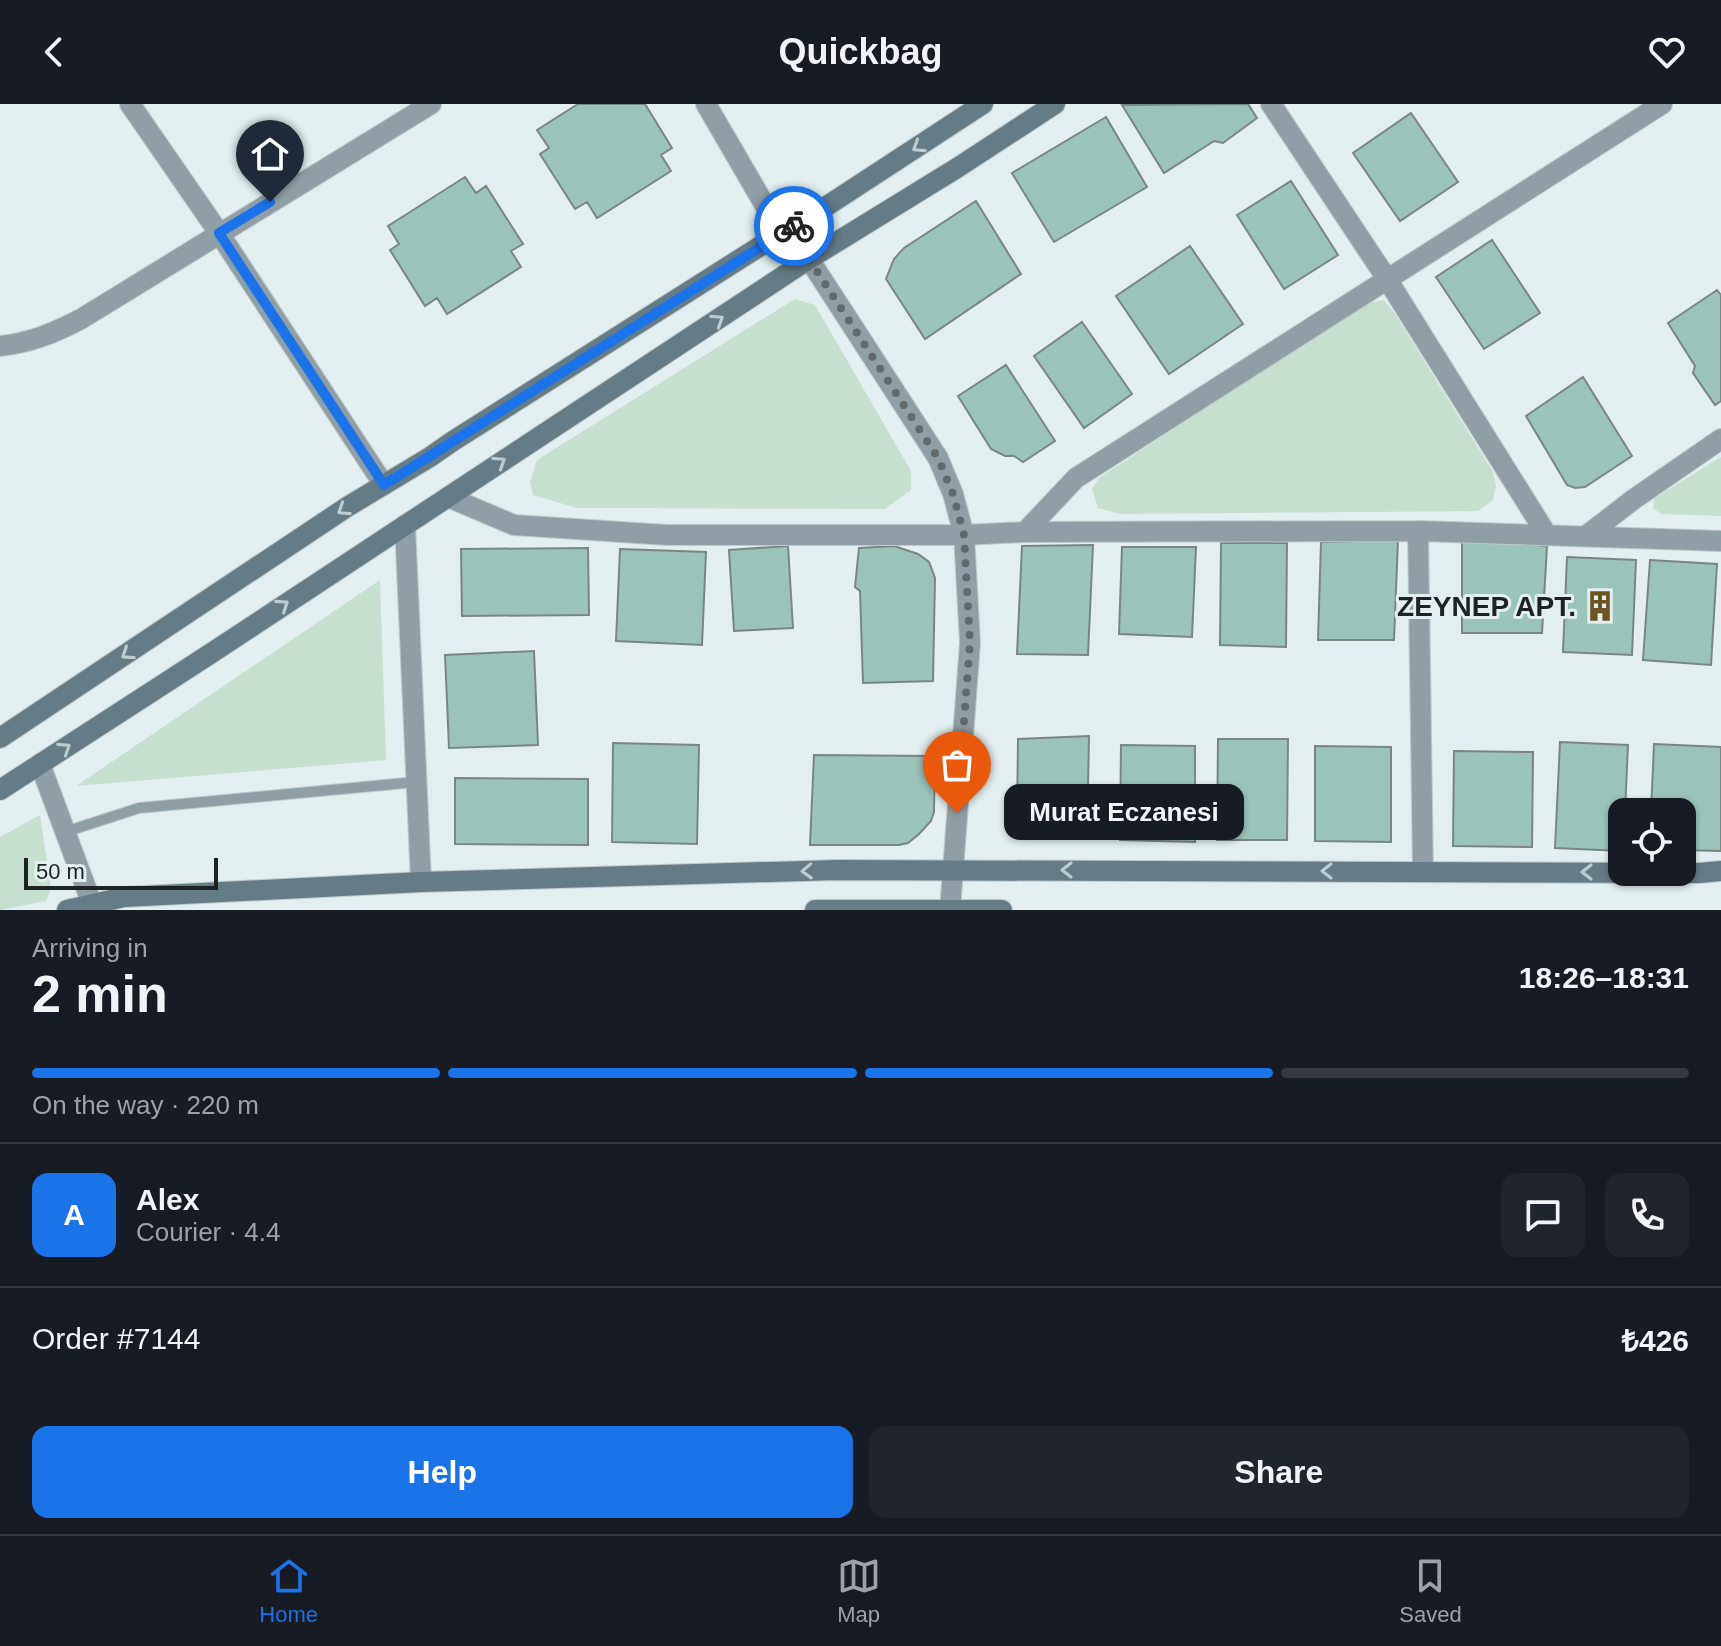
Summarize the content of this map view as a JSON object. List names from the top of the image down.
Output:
{
  "places": {
    "building": ["ZEYNEP APT."],
    "other": ["Murat Eczanesi"]
  },
  "scale_bar": "50 m",
  "page": {
    "header": "Quickbag",
    "bubble": "Murat Eczanesi",
    "scale": "50 m",
    "heading": ["2 min", "Arriving in", "18:26–18:31"],
    "panel": [
      "Alex",
      "Courier · 4.4",
      "Order #7144",
      "₺426"
    ],
    "bar": "On the way · 220 m",
    "round": "A",
    "buttons": ["Help", "Share"],
    "tabs": ["Home", "Map", "Saved"]
  }
}
